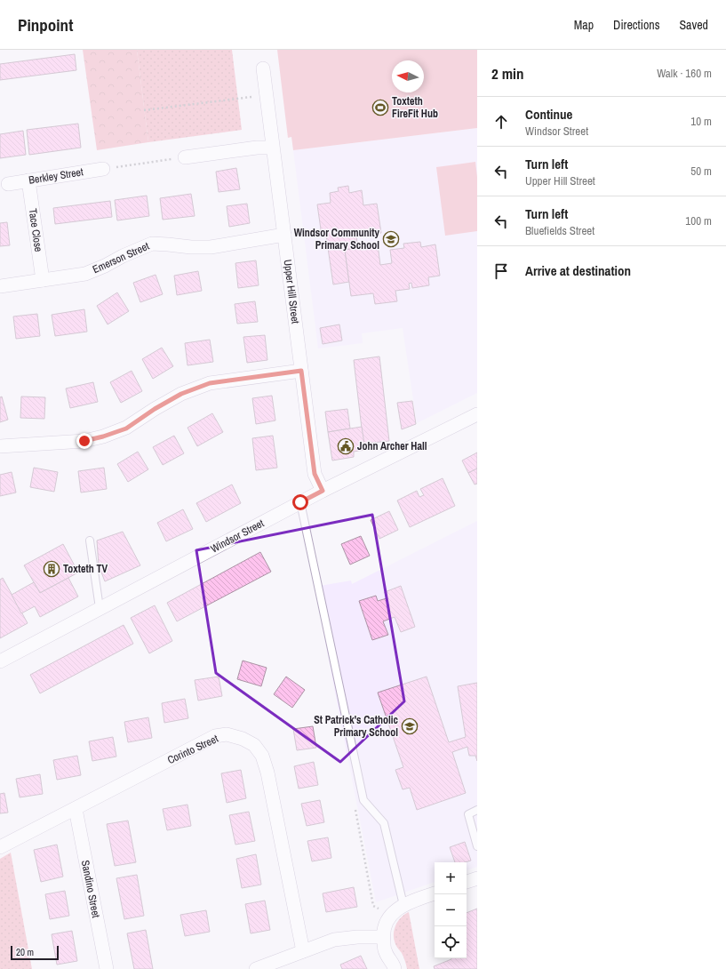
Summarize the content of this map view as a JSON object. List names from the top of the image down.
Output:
{
  "streets": {
    "street": [
      "Berkley Street",
      "Tace Close",
      "Emerson Street",
      "Upper Hill Street",
      "Windsor Street",
      "Corinto Street",
      "Sandino Street"
    ]
  },
  "crossings": [
    ["Berkley Street", "Tace Close"],
    ["Tace Close", "Emerson Street"],
    ["Emerson Street", "Upper Hill Street"],
    ["Upper Hill Street", "Windsor Street"],
    ["Corinto Street", "Sandino Street"]
  ],
  "places": {
    "sports": ["Toxteth FireFit Hub"],
    "school or university": ["Windsor Community Primary School", "St Patrick's Catholic Primary School"],
    "public building": ["John Archer Hall"],
    "building": ["Toxteth TV"]
  },
  "scale_bar": "20 m",
  "north": "left",
  "page": {
    "header": "Pinpoint",
    "nav": ["Map", "Directions", "Saved"],
    "heading": ["2 min", "Walk · 160 m"],
    "list": [
      ["Continue", "Windsor Street", "10 m"],
      ["Turn left", "Upper Hill Street", "50 m"],
      ["Turn left", "Bluefields Street", "100 m"],
      "Arrive at destination"
    ],
    "map_buttons": ["+", "−"],
    "scale": "20 m"
  }
}
